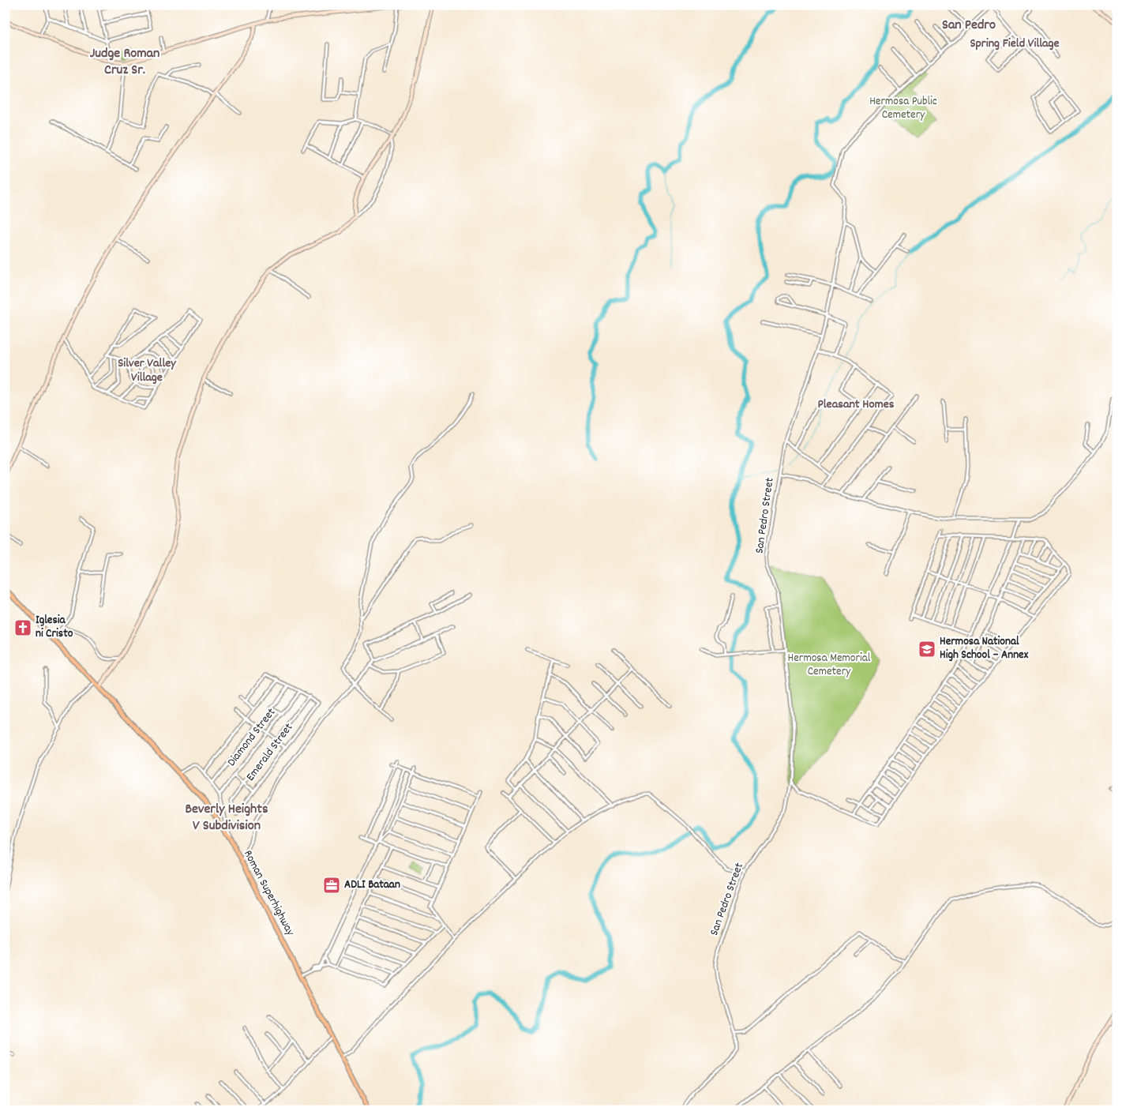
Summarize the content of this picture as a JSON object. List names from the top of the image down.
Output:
{
  "streets": {
    "main road": ["Roman Superhighway"],
    "street": ["San Pedro Street", "Diamond Street", "Emerald Street"]
  },
  "districts": [
    "San Pedro",
    "Spring Field Village",
    "Judge Roman Cruz Sr.",
    "Silver Valley Village",
    "Pleasant Homes",
    "Beverly Heights V Subdivision"
  ],
  "parks": ["Hermosa Public Cemetery", "Hermosa Memorial Cemetery"],
  "places": {
    "church": ["Iglesia ni Cristo"],
    "school or university": ["Hermosa National High School – Annex"],
    "office": ["ADLI Bataan"]
  }
}
